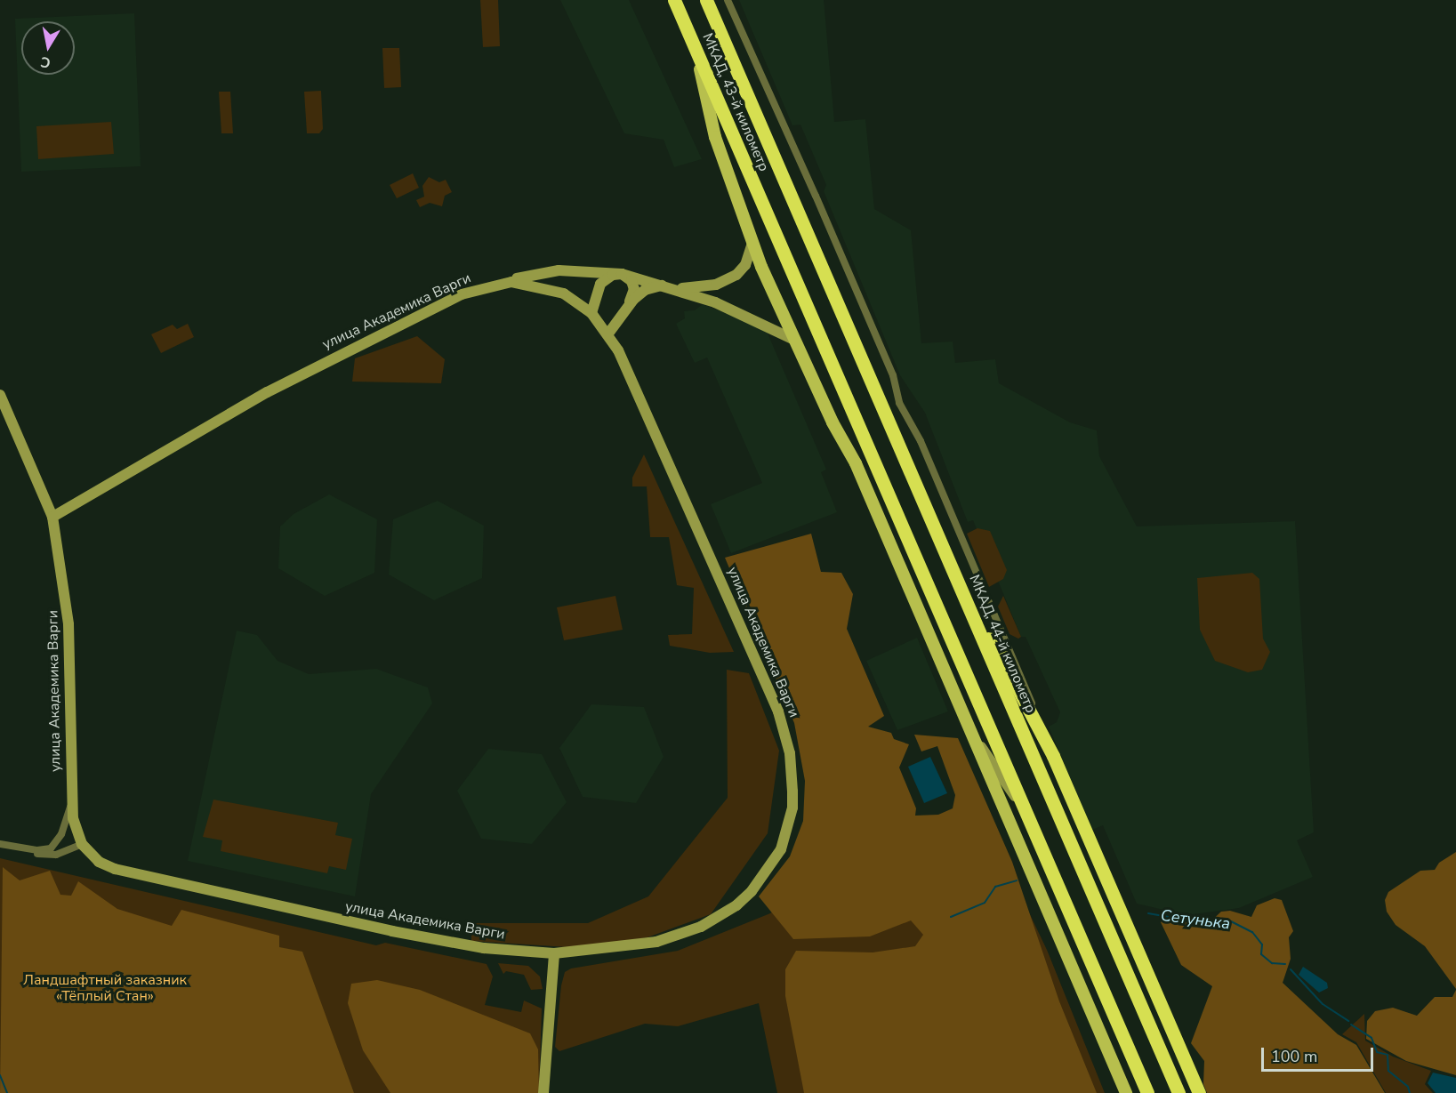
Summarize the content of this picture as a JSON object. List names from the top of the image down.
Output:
{
  "streets": {
    "highway": ["МКАД, 43-й километр", "МКАД, 44-й километр"],
    "street": ["улица Академика Варги"]
  },
  "crossings": [
    ["МКАД, 43-й километр", "МКАД, 44-й километр"]
  ],
  "water": ["Сетунька"],
  "parks": ["Ландшафтный заказник «Тёплый Стан»"],
  "scale_bar": "100 m",
  "north": "bottom"
}
